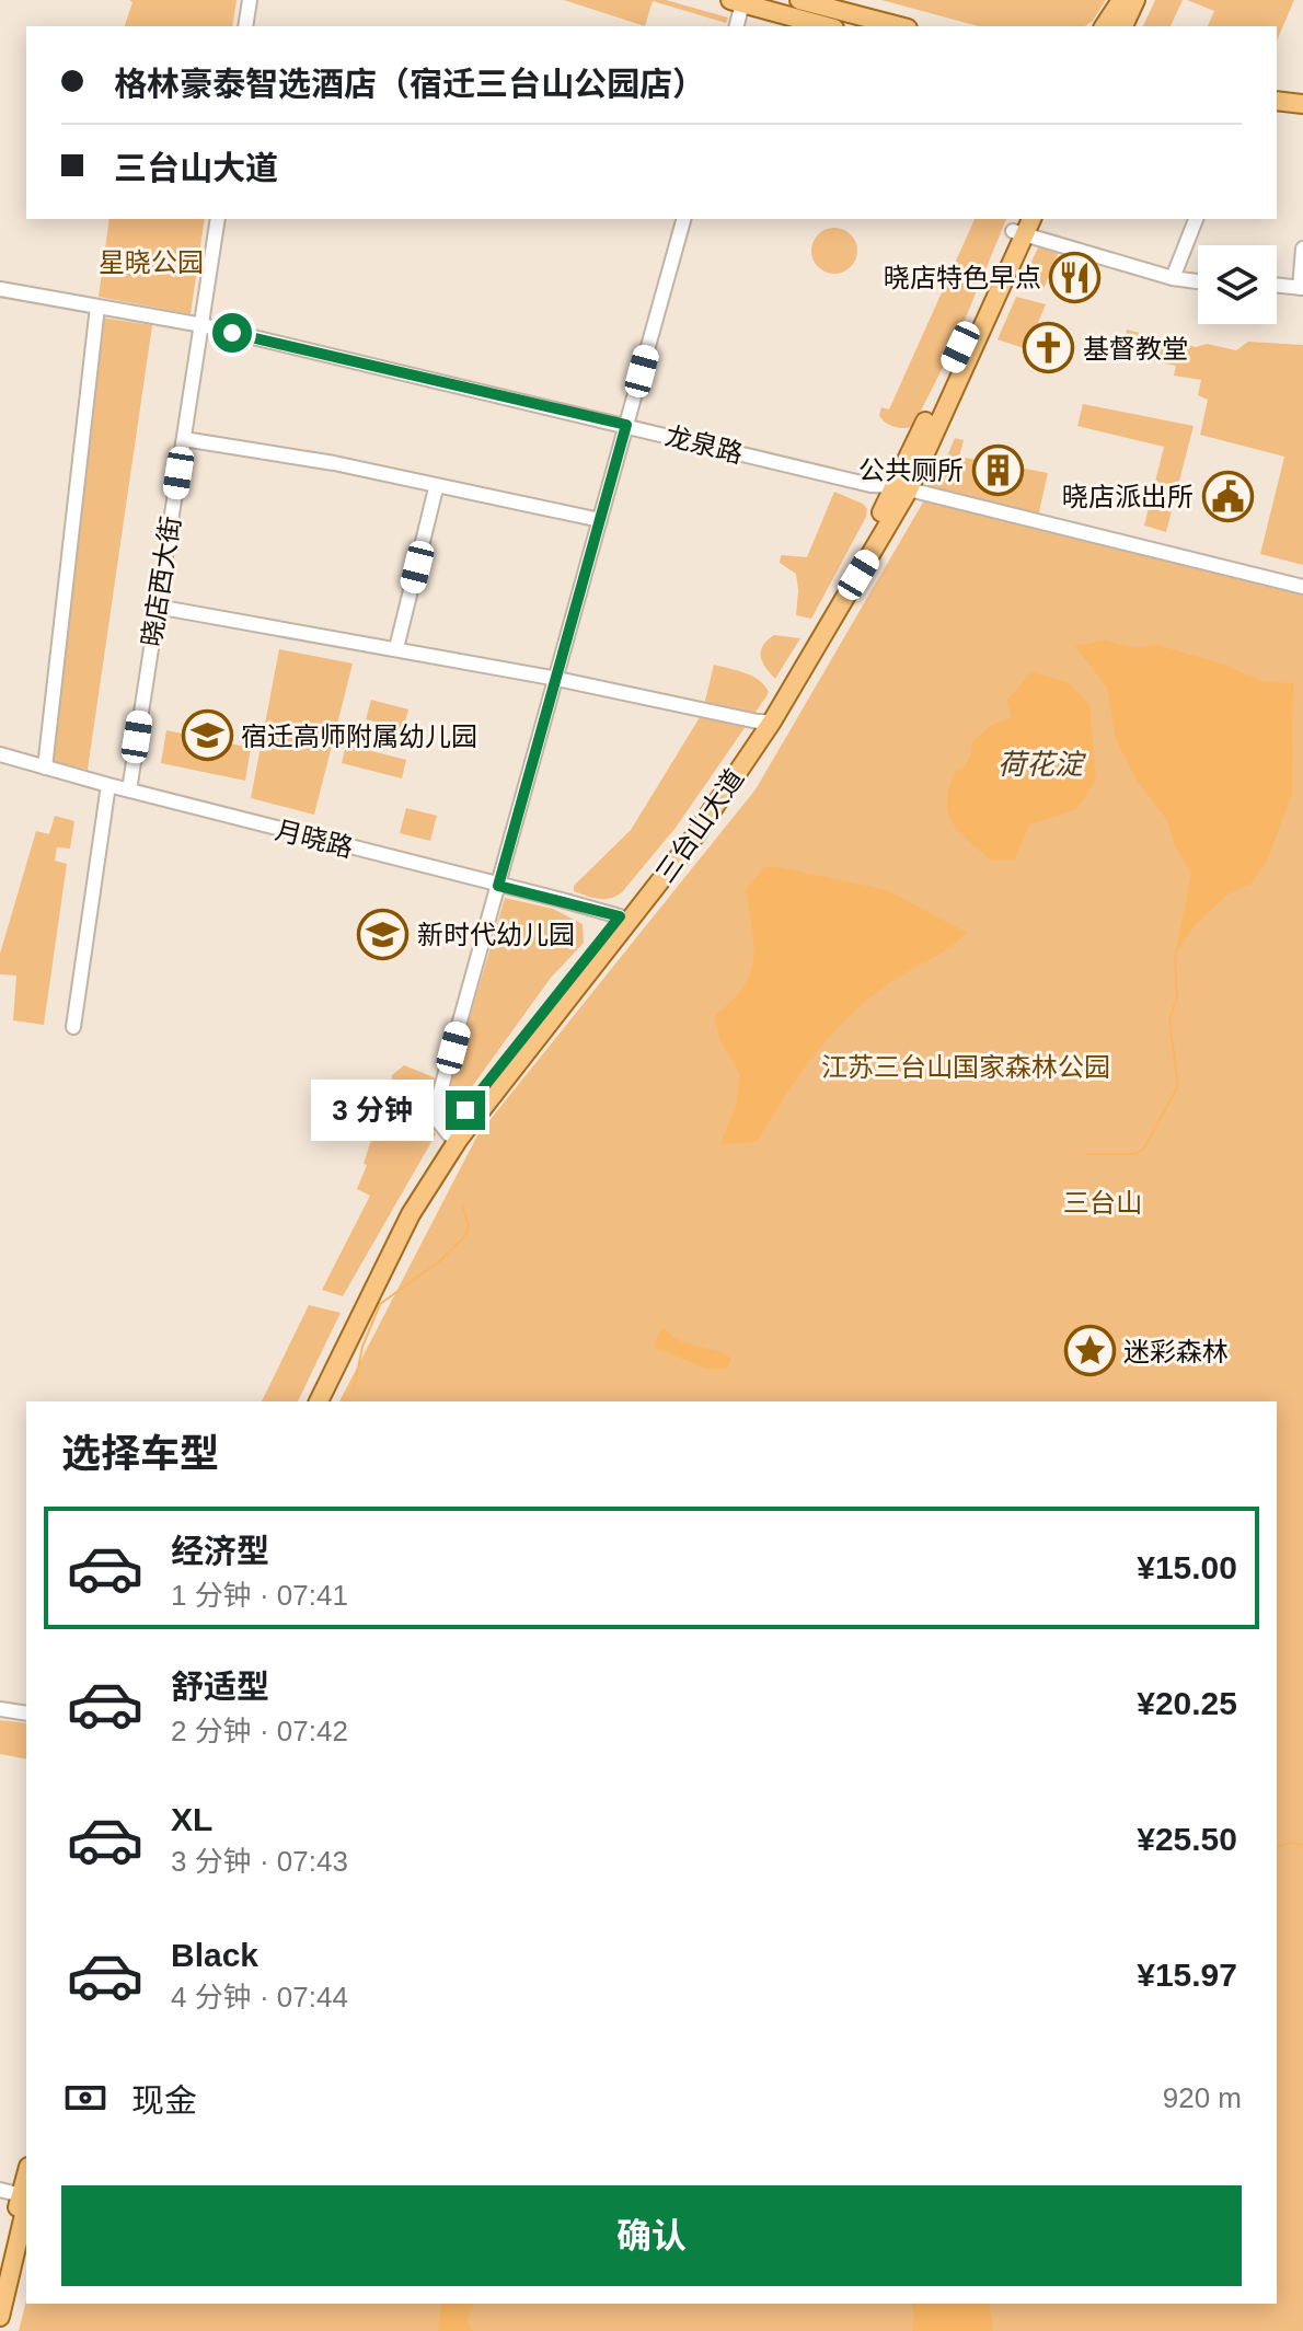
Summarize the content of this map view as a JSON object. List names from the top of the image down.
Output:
{
  "streets": {
    "main road": ["三台山大道"],
    "street": ["龙泉路", "晓店西大街", "月晓路"]
  },
  "crossings": [
    ["龙泉路", "晓店西大街"],
    ["龙泉路", "三台山大道"],
    ["晓店西大街", "月晓路"],
    ["三台山大道", "月晓路"]
  ],
  "water": ["荷花淀"],
  "parks": ["星晓公园", "江苏三台山国家森林公园", "三台山"],
  "places": {
    "restaurant": ["晓店特色早点"],
    "church": ["基督教堂"],
    "building": ["公共厕所"],
    "public building": ["晓店派出所"],
    "school or university": ["宿迁高师附属幼儿园", "新时代幼儿园"],
    "place": ["迷彩森林"]
  },
  "page": {
    "banner": ["格林豪泰智选酒店（宿迁三台山公园店）", "三台山大道"],
    "bubble": "3 分钟",
    "heading": "选择车型",
    "list": [
      {
        "name": "经济型",
        "note": "1 分钟 · 07:41",
        "value": "¥15.00"
      },
      {
        "name": "舒适型",
        "note": "2 分钟 · 07:42",
        "value": "¥20.25"
      },
      {
        "name": "XL",
        "note": "3 分钟 · 07:43",
        "value": "¥25.50"
      },
      {
        "name": "Black",
        "note": "4 分钟 · 07:44",
        "value": "¥15.97"
      }
    ],
    "pay": ["现金", "920 m"],
    "buttons": "确认"
  }
}
